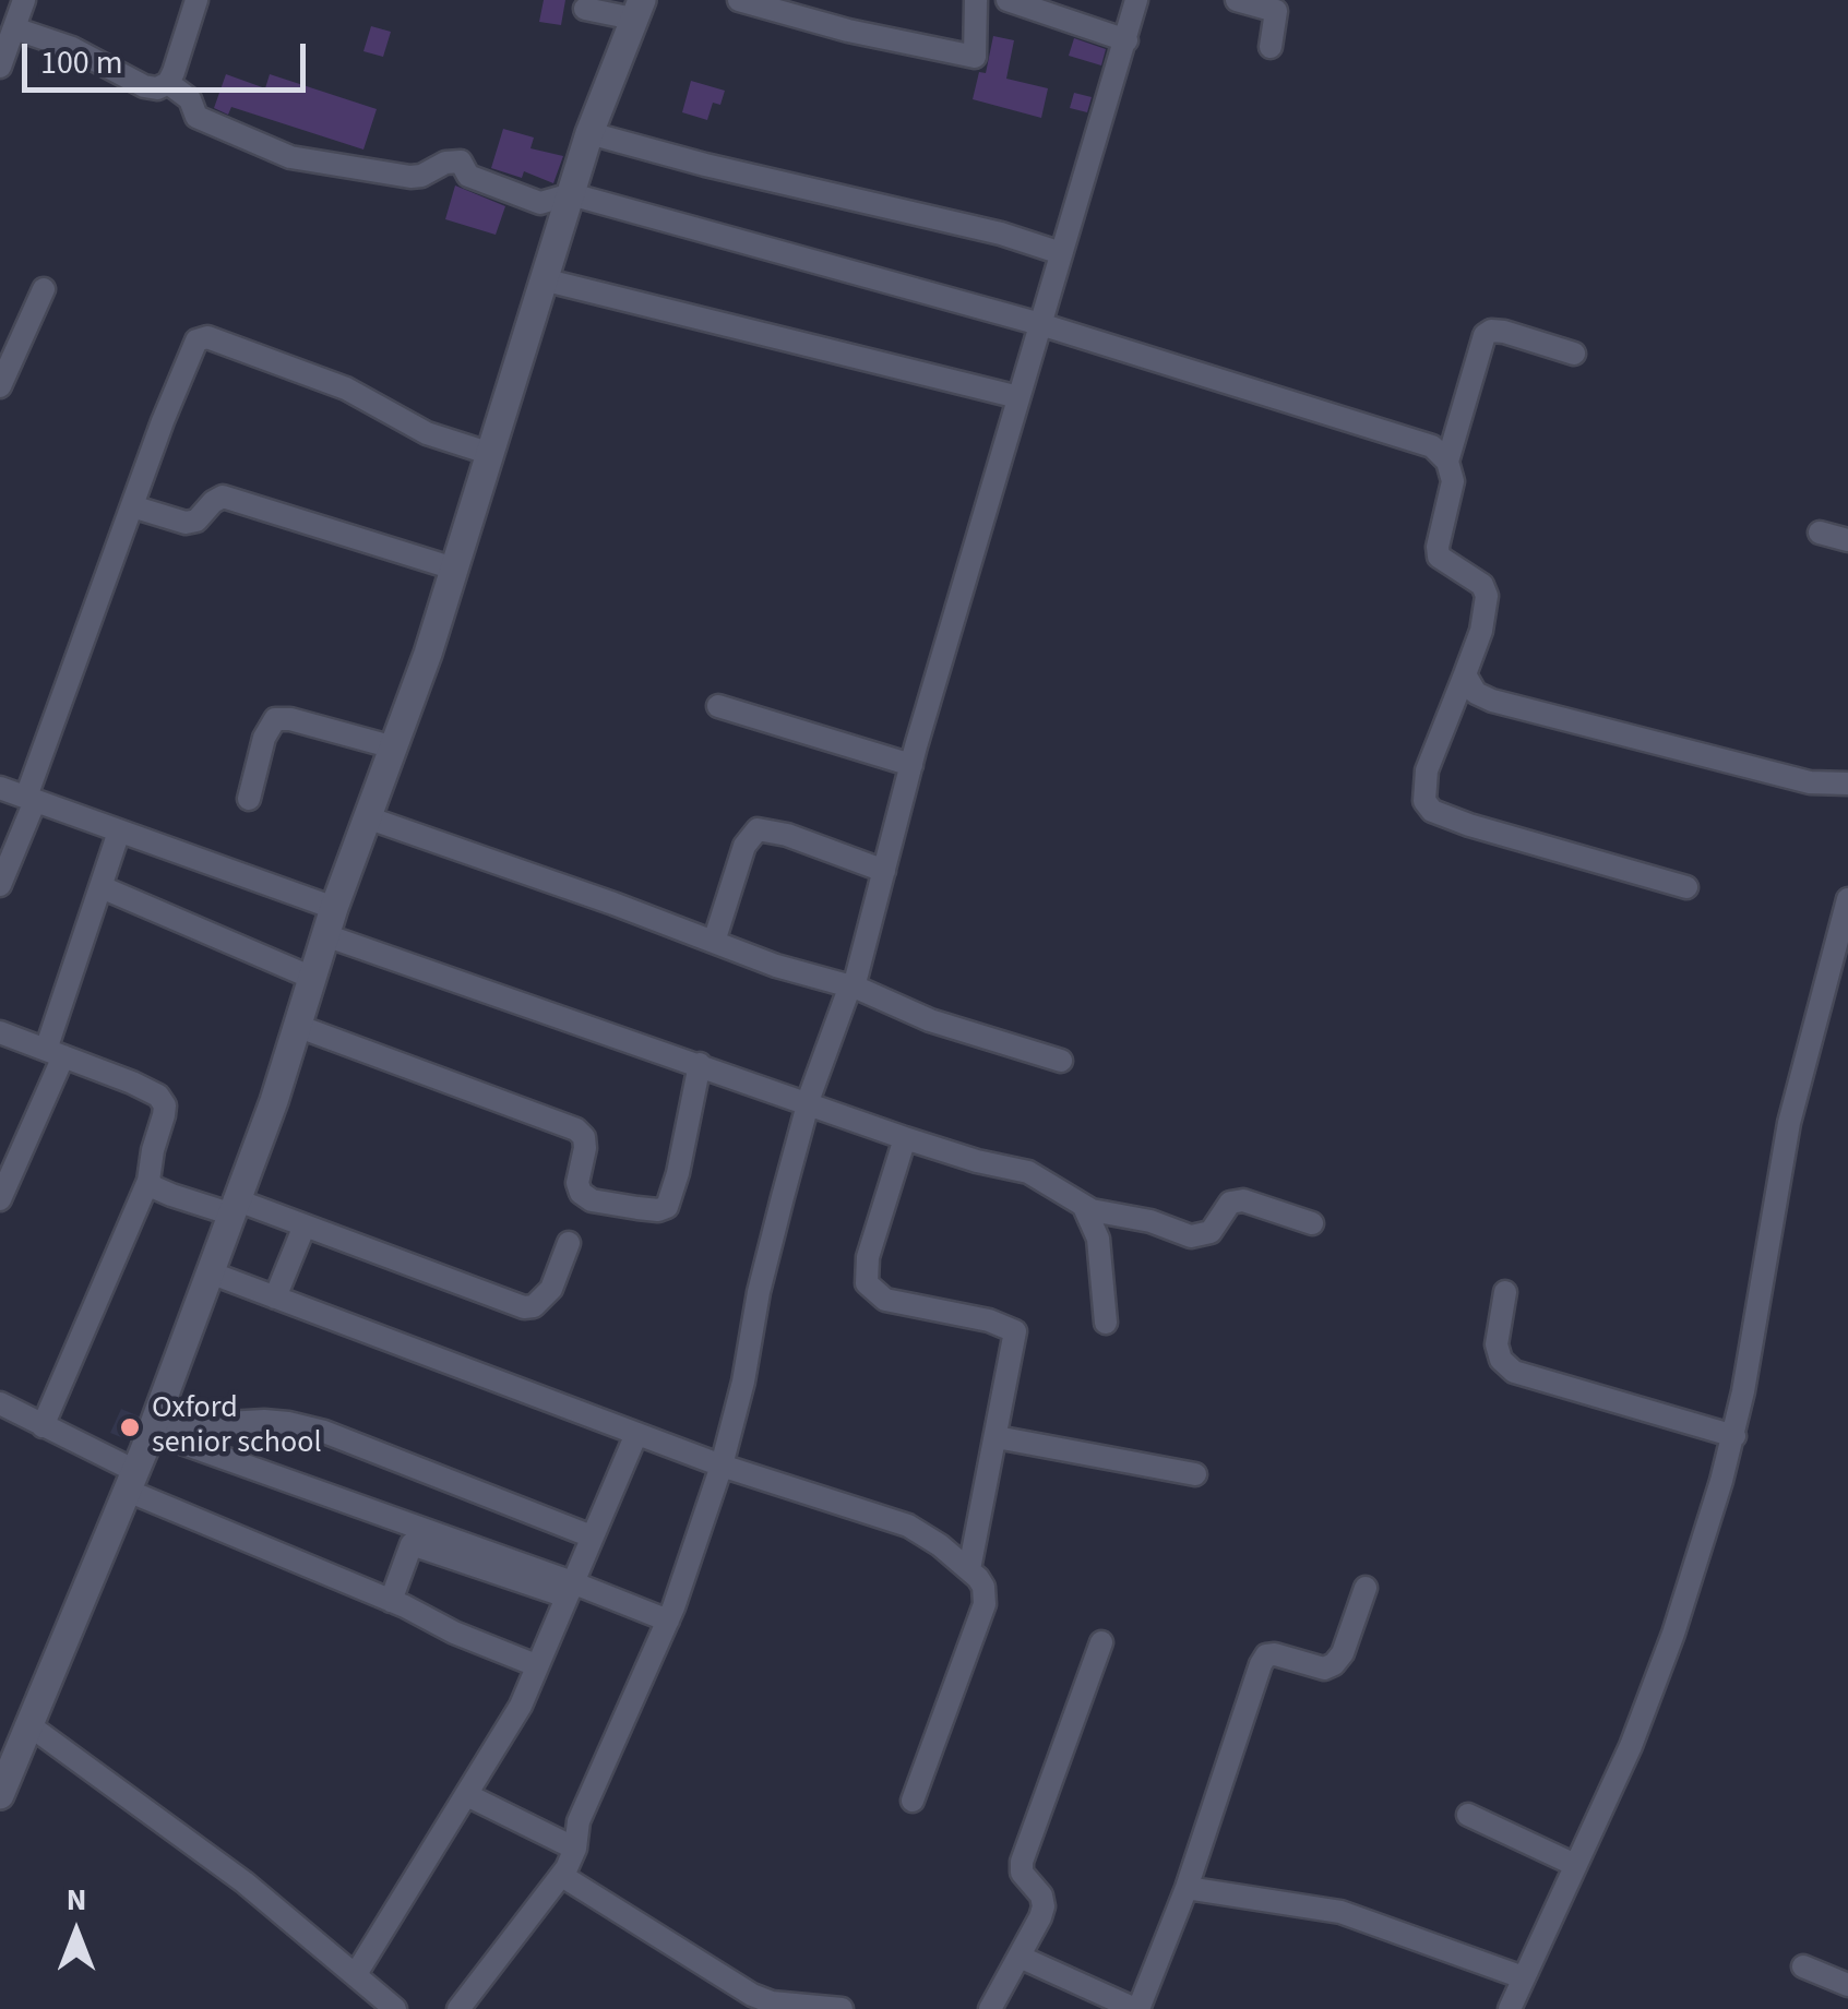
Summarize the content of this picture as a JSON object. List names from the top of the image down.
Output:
{
  "places": ["Oxford senior school"],
  "scale_bar": "100 m",
  "north": "top"
}
